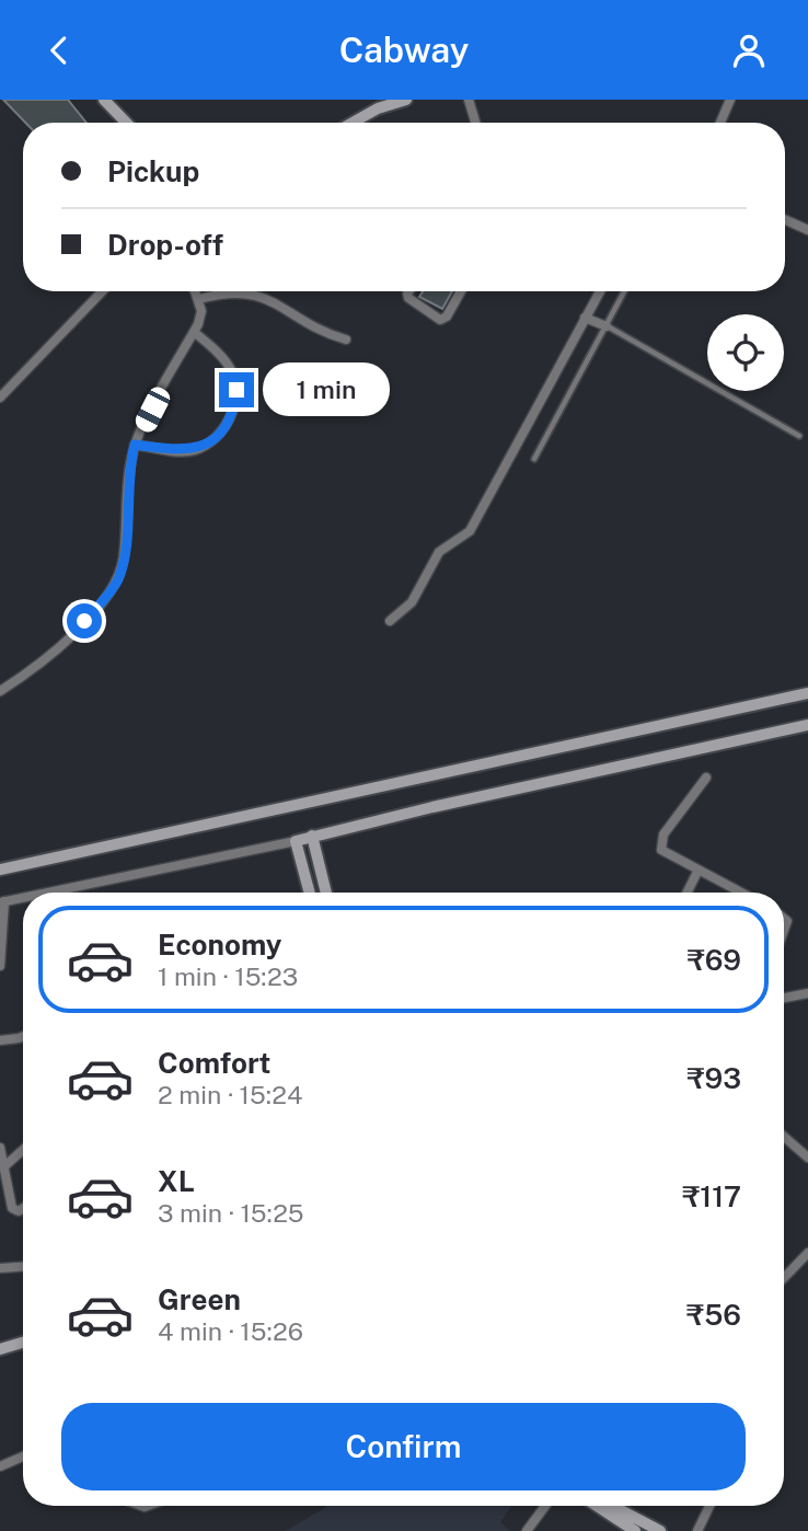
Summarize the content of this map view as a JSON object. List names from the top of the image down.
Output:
{
  "page": {
    "header": "Cabway",
    "banner": ["Pickup", "Drop-off"],
    "bubble": "1 min",
    "list": [
      {
        "name": "Economy",
        "note": "1 min · 15:23",
        "value": "₹69"
      },
      {
        "name": "Comfort",
        "note": "2 min · 15:24",
        "value": "₹93"
      },
      {
        "name": "XL",
        "note": "3 min · 15:25",
        "value": "₹117"
      },
      {
        "name": "Green",
        "note": "4 min · 15:26",
        "value": "₹56"
      }
    ],
    "buttons": "Confirm"
  }
}
